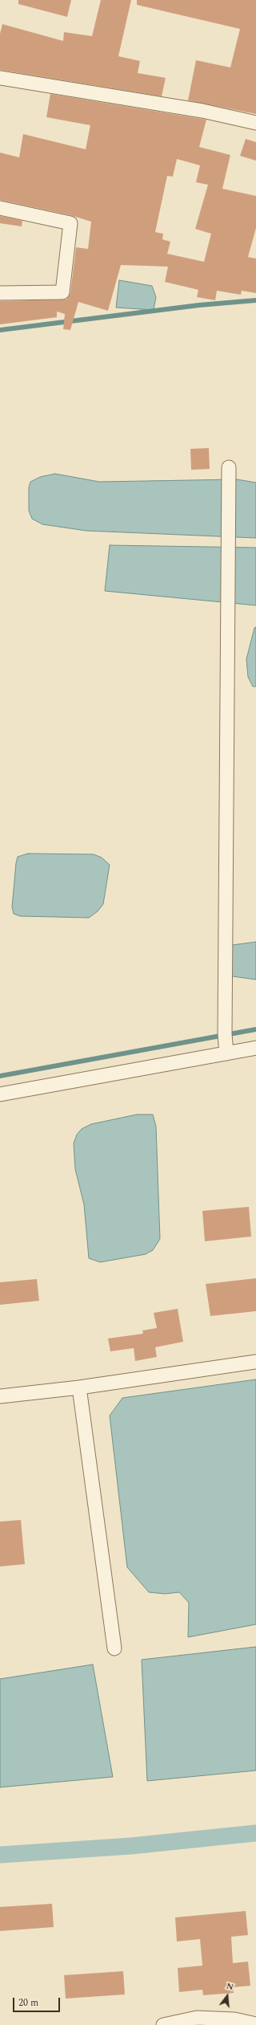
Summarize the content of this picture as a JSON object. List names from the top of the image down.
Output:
{
  "scale_bar": "20 m",
  "north": "top"
}
